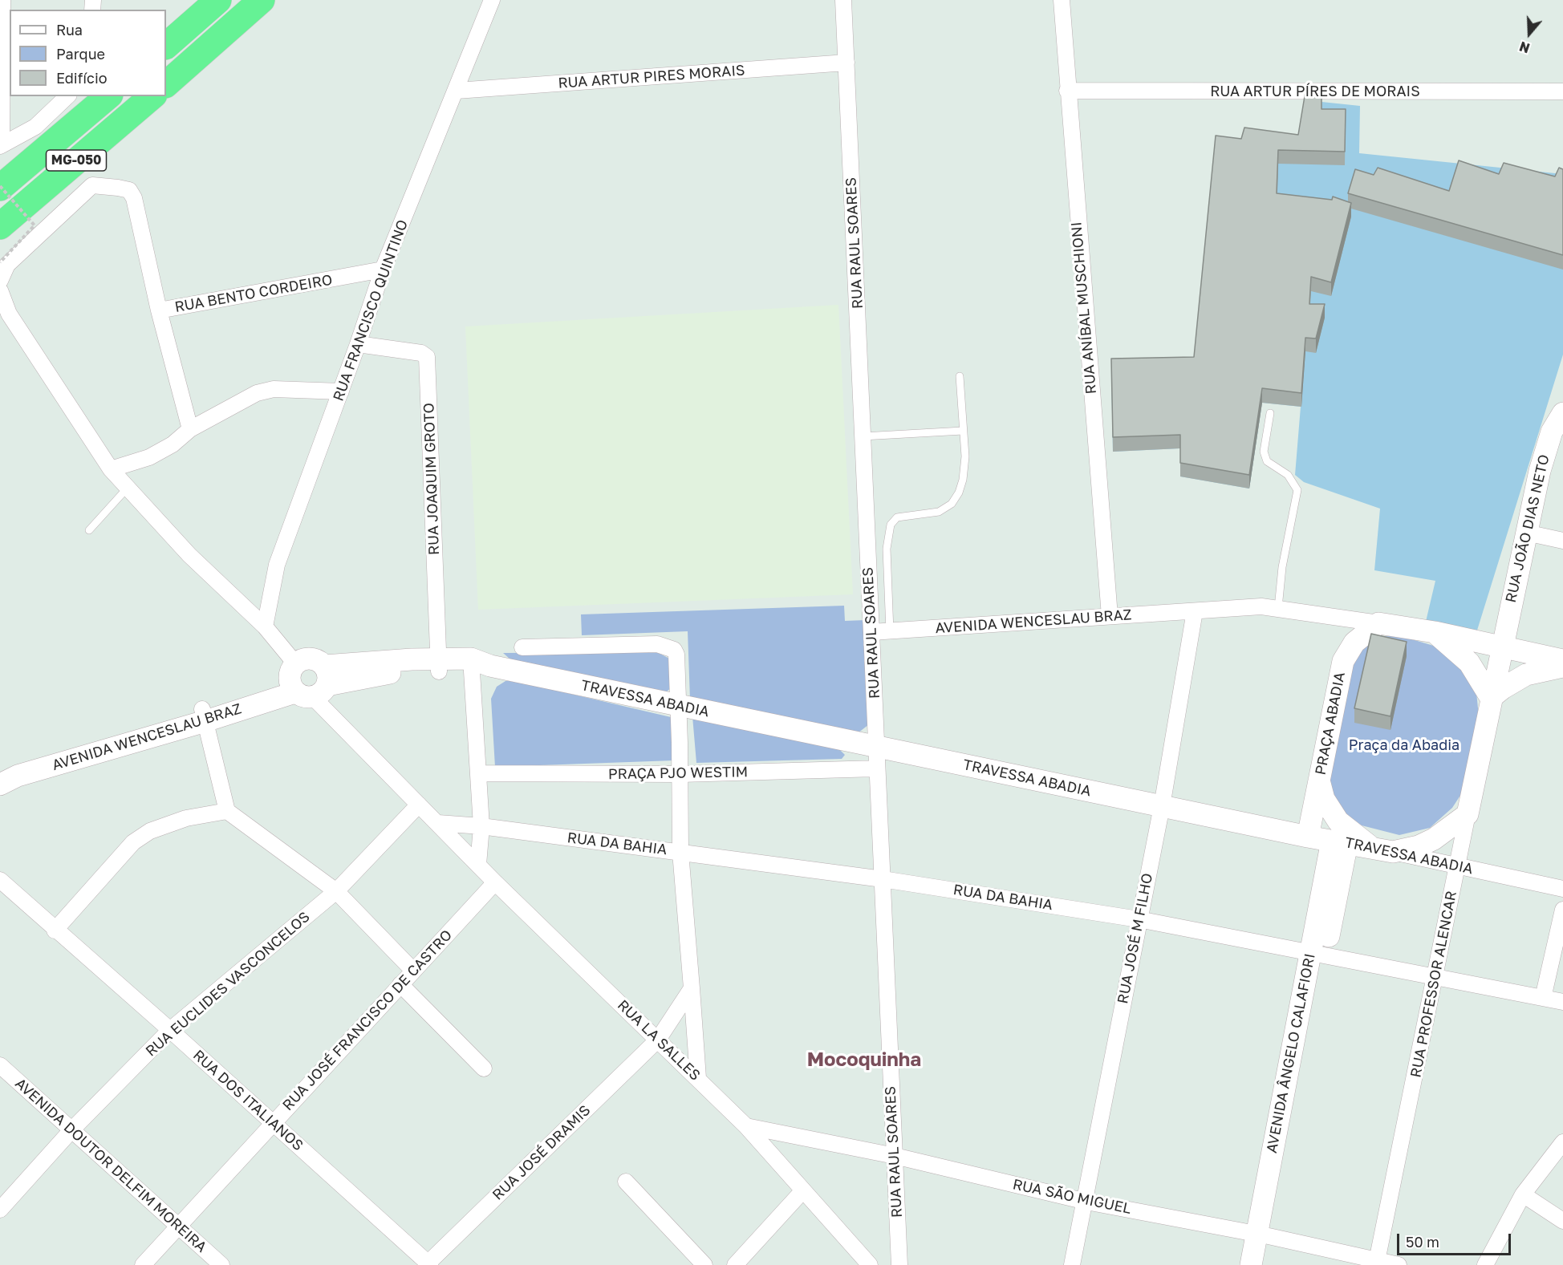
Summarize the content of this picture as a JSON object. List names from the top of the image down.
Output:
{
  "streets": {
    "highway": ["MG-050"],
    "street": [
      "RUA ARTUR PIRES MORAIS",
      "RUA ARTUR PÍRES DE MORAIS",
      "RUA RAUL SOARES",
      "RUA BENTO CORDEIRO",
      "RUA ANÍBAL MUSCHIONI",
      "RUA FRANCISCO QUINTINO",
      "RUA JOAQUIM GROTO",
      "RUA JOÃO DIAS NETO",
      "AVENIDA WENCESLAU BRAZ",
      "TRAVESSA ABADIA",
      "PRAÇA ABADIA",
      "PRAÇA PJO WESTIM",
      "RUA DA BAHIA",
      "RUA JOSÉ M FILHO",
      "RUA EUCLIDES VASCONCELOS",
      "RUA PROFESSOR ALENCAR",
      "RUA JOSÉ FRANCISCO DE CASTRO",
      "RUA LA SALLES",
      "AVENIDA ÂNGELO CALAFIORI",
      "RUA DOS ITALIANOS",
      "RUA JOSÉ DRAMIS",
      "AVENIDA DOUTOR DELFIM MOREIRA",
      "RUA SÃO MIGUEL"
    ]
  },
  "crossings": [
    ["RUA ARTUR PIRES MORAIS", "RUA RAUL SOARES"],
    ["RUA ARTUR PIRES MORAIS", "RUA FRANCISCO QUINTINO"],
    ["RUA ARTUR PÍRES DE MORAIS", "RUA ANÍBAL MUSCHIONI"],
    ["RUA RAUL SOARES", "AVENIDA WENCESLAU BRAZ"],
    ["RUA RAUL SOARES", "TRAVESSA ABADIA"],
    ["RUA RAUL SOARES", "PRAÇA PJO WESTIM"],
    ["RUA RAUL SOARES", "RUA DA BAHIA"],
    ["RUA RAUL SOARES", "RUA SÃO MIGUEL"],
    ["RUA BENTO CORDEIRO", "RUA FRANCISCO QUINTINO"],
    ["RUA ANÍBAL MUSCHIONI", "AVENIDA WENCESLAU BRAZ"],
    ["RUA FRANCISCO QUINTINO", "RUA JOAQUIM GROTO"],
    ["RUA FRANCISCO QUINTINO", "RUA LA SALLES"],
    ["RUA JOAQUIM GROTO", "AVENIDA WENCESLAU BRAZ"],
    ["RUA JOAQUIM GROTO", "TRAVESSA ABADIA"],
    ["RUA JOÃO DIAS NETO", "RUA PROFESSOR ALENCAR"],
    ["AVENIDA WENCESLAU BRAZ", "TRAVESSA ABADIA"],
    ["AVENIDA WENCESLAU BRAZ", "PRAÇA ABADIA"],
    ["AVENIDA WENCESLAU BRAZ", "RUA JOSÉ M FILHO"],
    ["AVENIDA WENCESLAU BRAZ", "RUA LA SALLES"],
    ["TRAVESSA ABADIA", "PRAÇA ABADIA"],
    ["TRAVESSA ABADIA", "PRAÇA PJO WESTIM"],
    ["TRAVESSA ABADIA", "RUA JOSÉ M FILHO"],
    ["TRAVESSA ABADIA", "RUA PROFESSOR ALENCAR"],
    ["TRAVESSA ABADIA", "AVENIDA ÂNGELO CALAFIORI"],
    ["RUA DA BAHIA", "RUA JOSÉ M FILHO"],
    ["RUA DA BAHIA", "RUA PROFESSOR ALENCAR"],
    ["RUA DA BAHIA", "RUA LA SALLES"],
    ["RUA DA BAHIA", "AVENIDA ÂNGELO CALAFIORI"],
    ["RUA JOSÉ M FILHO", "RUA SÃO MIGUEL"],
    ["RUA EUCLIDES VASCONCELOS", "RUA LA SALLES"],
    ["RUA EUCLIDES VASCONCELOS", "RUA DOS ITALIANOS"],
    ["RUA EUCLIDES VASCONCELOS", "AVENIDA DOUTOR DELFIM MOREIRA"],
    ["RUA PROFESSOR ALENCAR", "RUA SÃO MIGUEL"],
    ["RUA JOSÉ FRANCISCO DE CASTRO", "RUA LA SALLES"],
    ["RUA JOSÉ FRANCISCO DE CASTRO", "RUA DOS ITALIANOS"],
    ["RUA JOSÉ FRANCISCO DE CASTRO", "AVENIDA DOUTOR DELFIM MOREIRA"],
    ["RUA LA SALLES", "RUA JOSÉ DRAMIS"],
    ["RUA LA SALLES", "RUA SÃO MIGUEL"],
    ["AVENIDA ÂNGELO CALAFIORI", "RUA SÃO MIGUEL"],
    ["RUA DOS ITALIANOS", "RUA JOSÉ DRAMIS"]
  ],
  "districts": ["Mocoquinha"],
  "parks": ["Praça da Abadia"],
  "legend": ["Rua", "Parque", "Edifício"],
  "scale_bar": "50 m",
  "north": "bottom"
}
